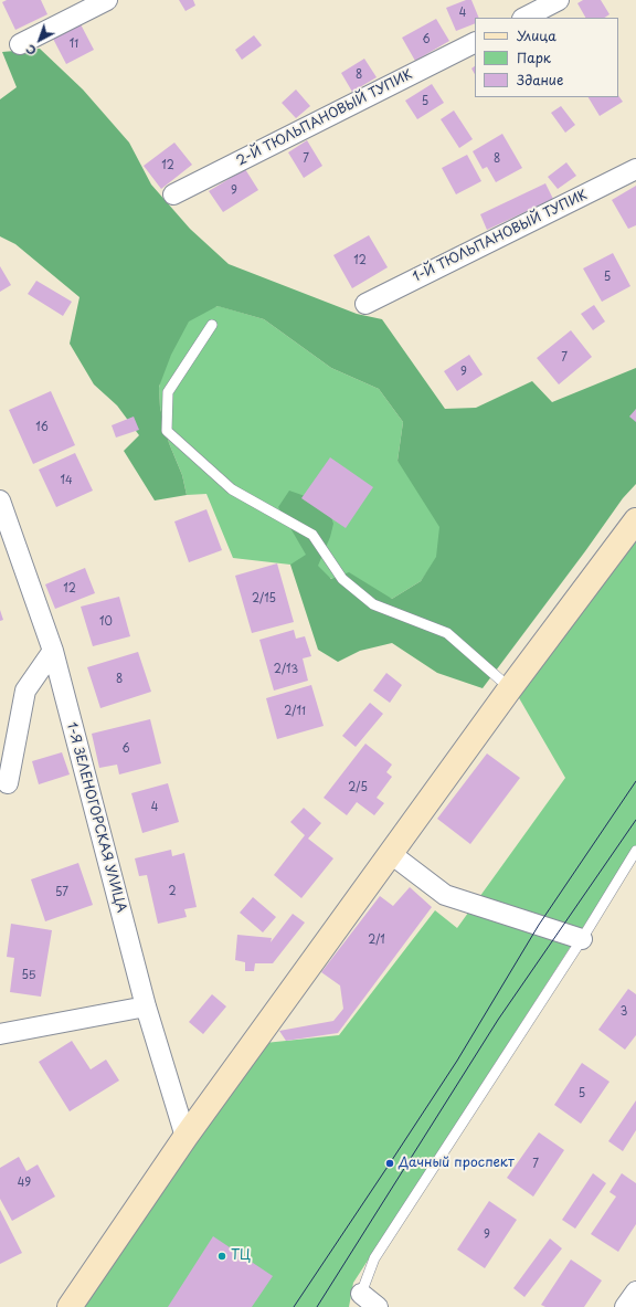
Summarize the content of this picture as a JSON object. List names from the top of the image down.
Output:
{
  "streets": {
    "street": ["2-Й ТЮЛЬПАНОВЫЙ ТУПИК", "1-Й ТЮЛЬПАНОВЫЙ ТУПИК", "1-Я ЗЕЛЕНОГОРСКАЯ УЛИЦА"]
  },
  "places": ["Дачный проспект", "ТЦ"],
  "house_numbers": [
    "4",
    "6",
    "11",
    "8",
    "5",
    "7",
    "8",
    "12",
    "9",
    "12",
    "5",
    "7",
    "9",
    "16",
    "14",
    "12",
    "2/15",
    "10",
    "2/13",
    "8",
    "2/11",
    "6",
    "2/5",
    "4",
    "2",
    "57",
    "2/1",
    "55",
    "3",
    "5",
    "7",
    "49",
    "9"
  ],
  "legend": ["Улица", "Парк", "Здание"],
  "north": "bottom left"
}
